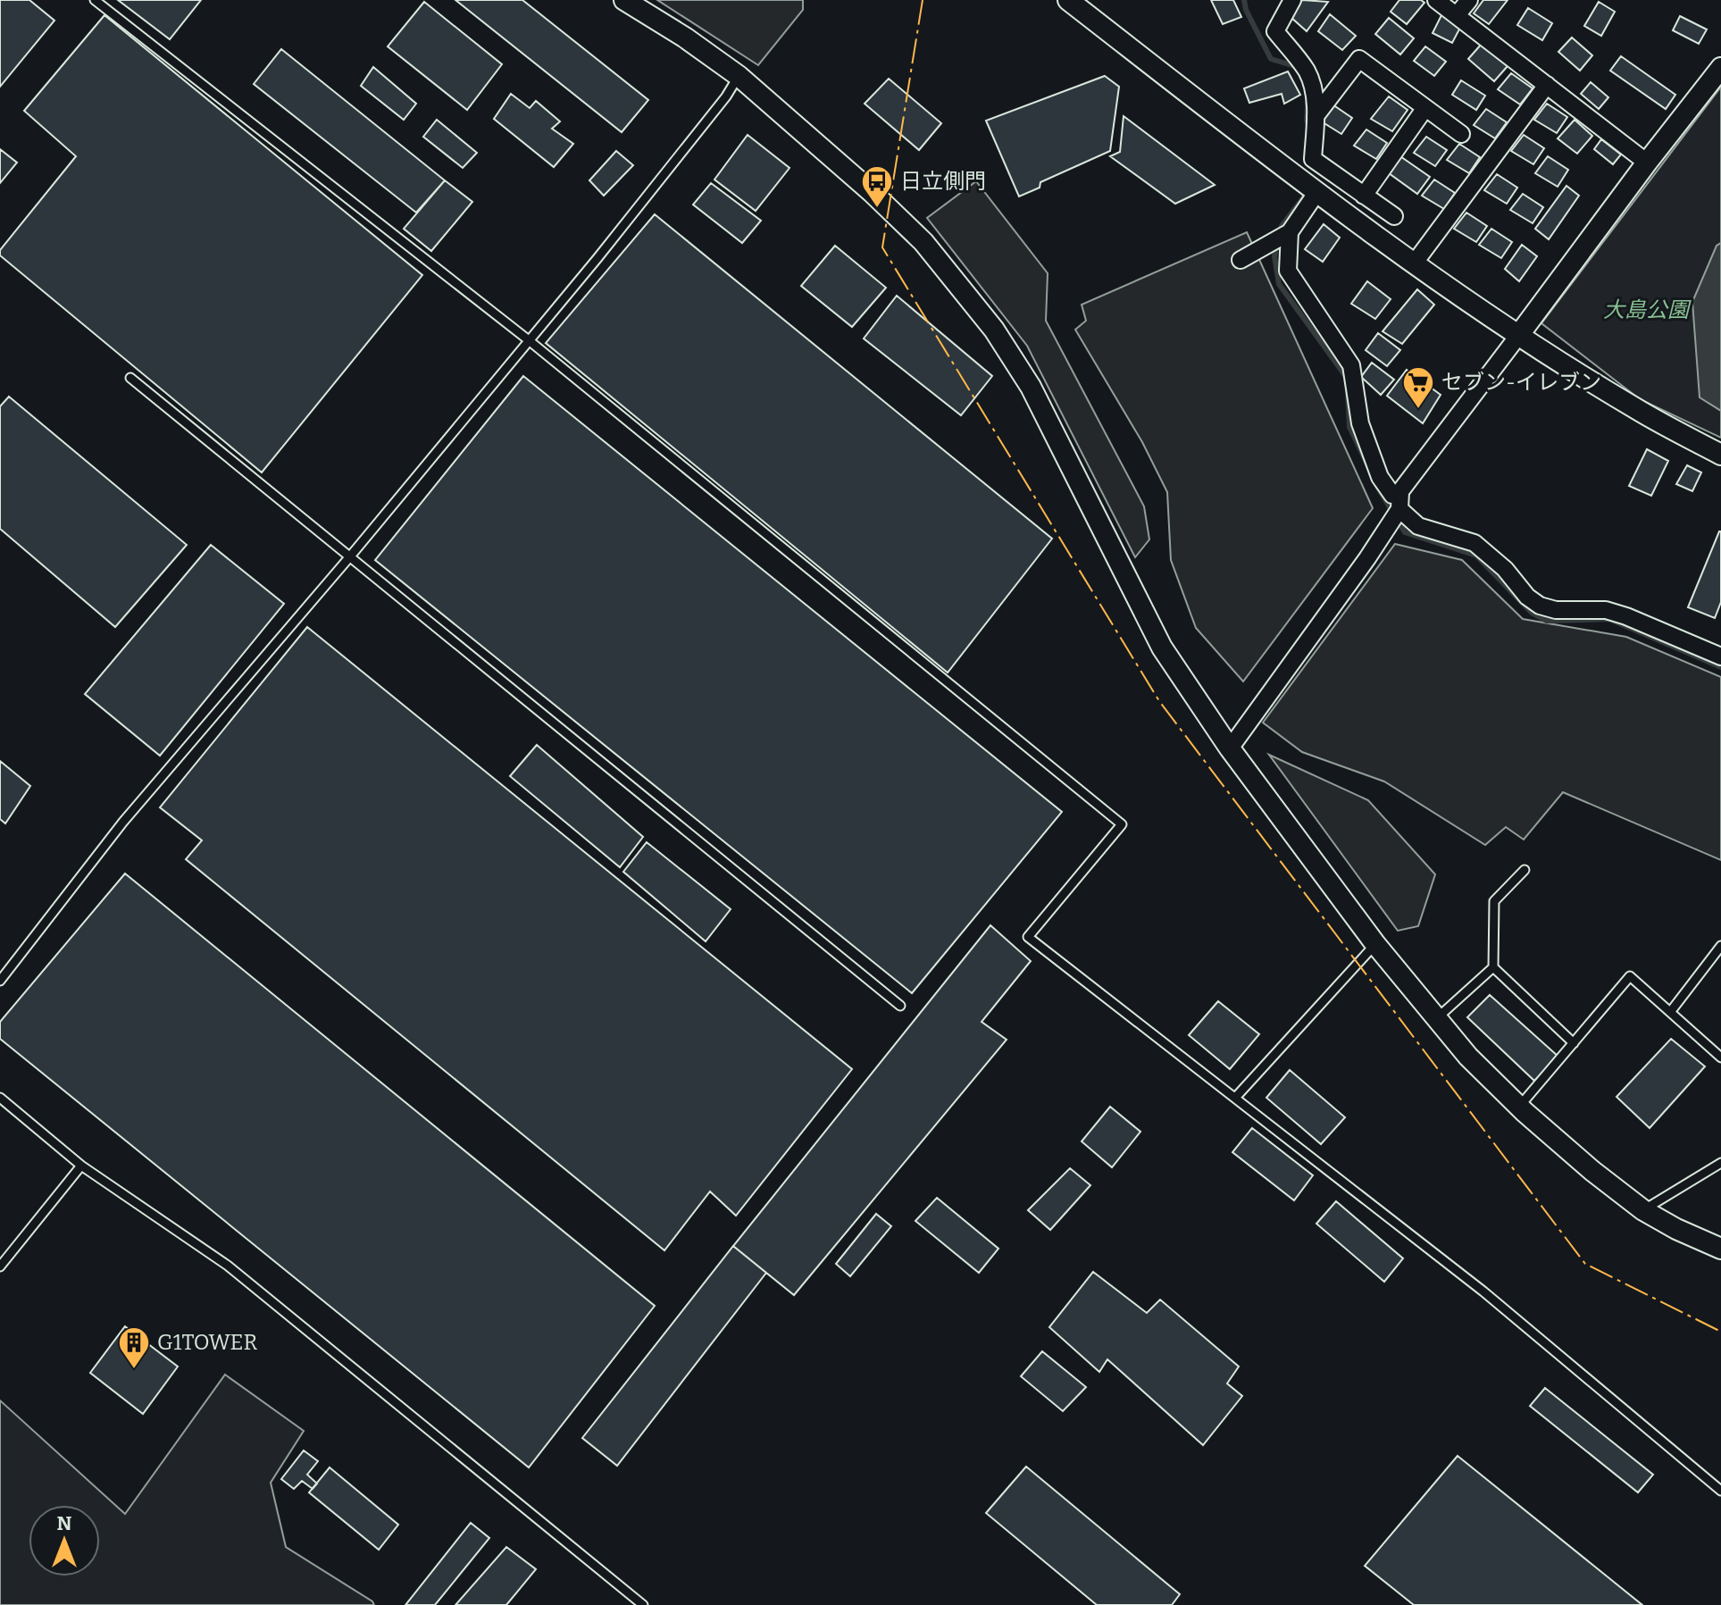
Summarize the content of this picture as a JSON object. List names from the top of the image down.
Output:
{
  "parks": ["大島公園"],
  "places": {
    "bus stop": ["日立側門"],
    "supermarket": ["セブン-イレブン"],
    "building": ["G1TOWER"]
  },
  "north": "top"
}
